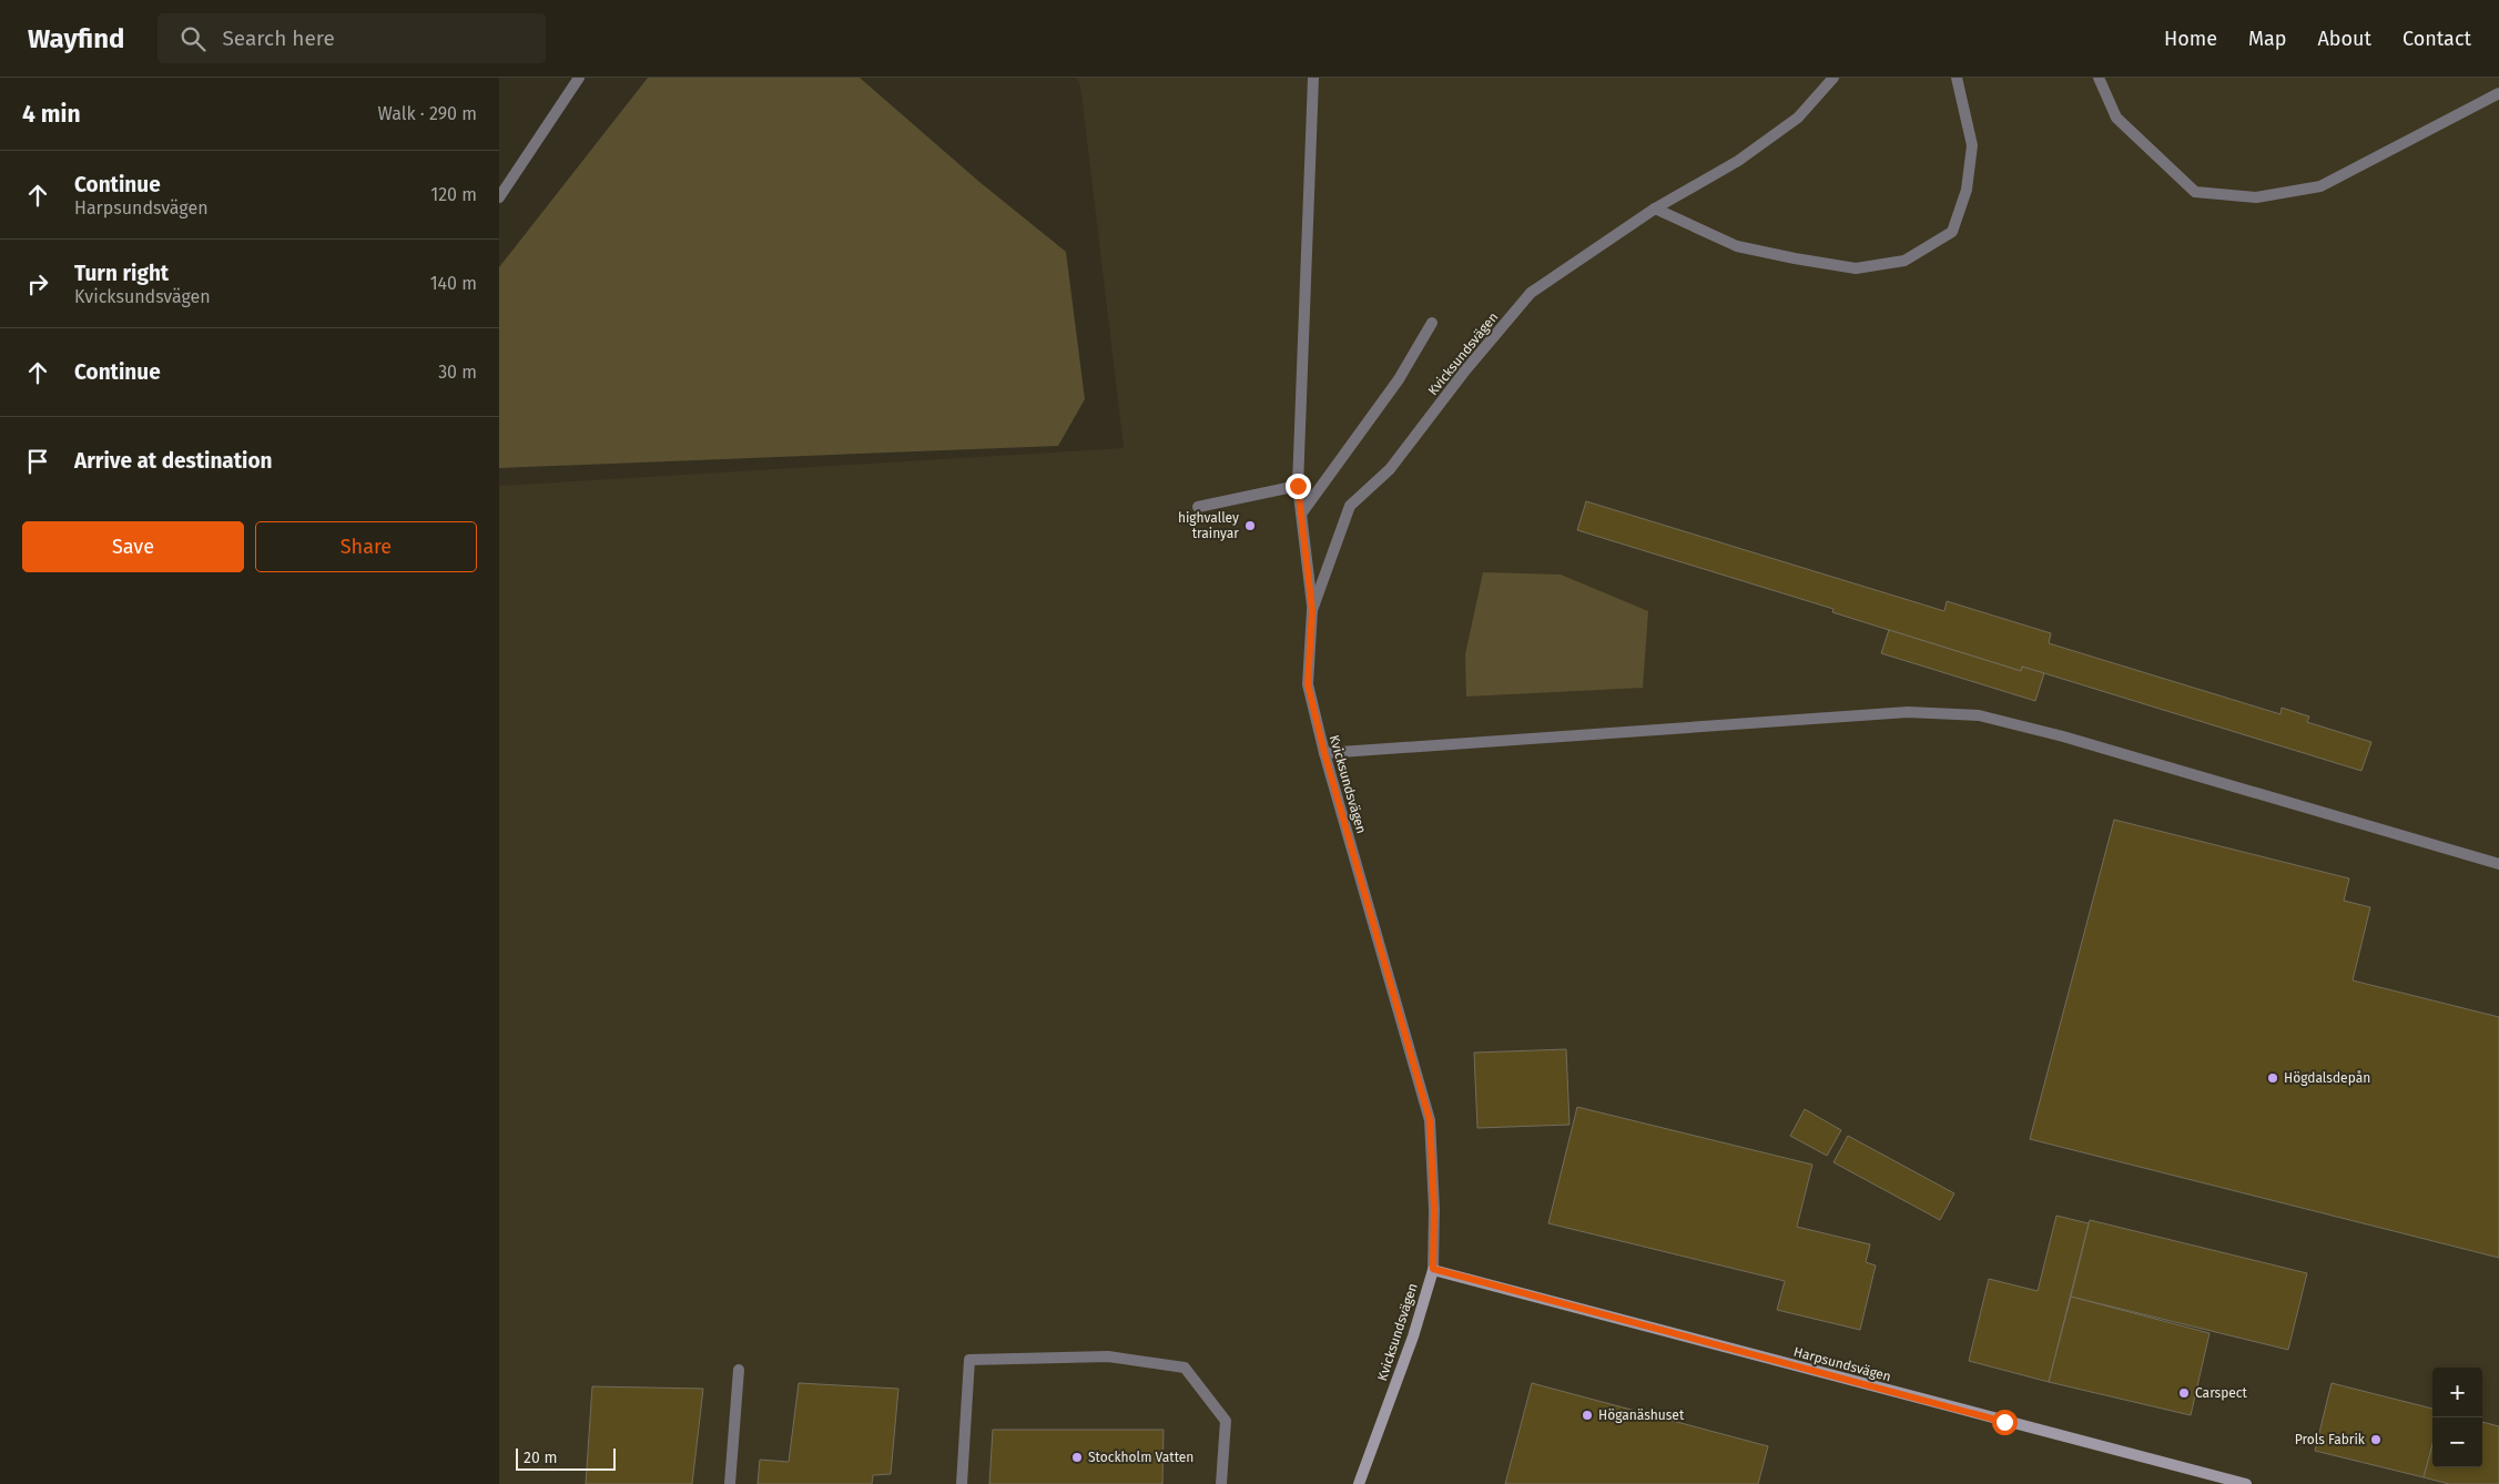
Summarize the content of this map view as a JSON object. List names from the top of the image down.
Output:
{
  "streets": {
    "street": ["Kvicksundsvägen", "Harpsundsvägen"]
  },
  "crossings": [
    ["Kvicksundsvägen", "Harpsundsvägen"]
  ],
  "places": [
    "highvalley trainyar",
    "Högdalsdepån",
    "Carspect",
    "Höganäshuset",
    "Prols Fabrik",
    "Stockholm Vatten"
  ],
  "scale_bar": "20 m",
  "page": {
    "header": "Wayfind",
    "search": "Search here",
    "nav": [
      "Home",
      "Map",
      "About",
      "Contact"
    ],
    "heading": ["4 min", "Walk · 290 m"],
    "list": [
      ["Continue", "Harpsundsvägen", "120 m"],
      ["Turn right", "Kvicksundsvägen", "140 m"],
      ["Continue", "30 m"],
      "Arrive at destination"
    ],
    "buttons": ["Save", "Share"],
    "map_buttons": ["+", "−"],
    "scale": "20 m"
  }
}
